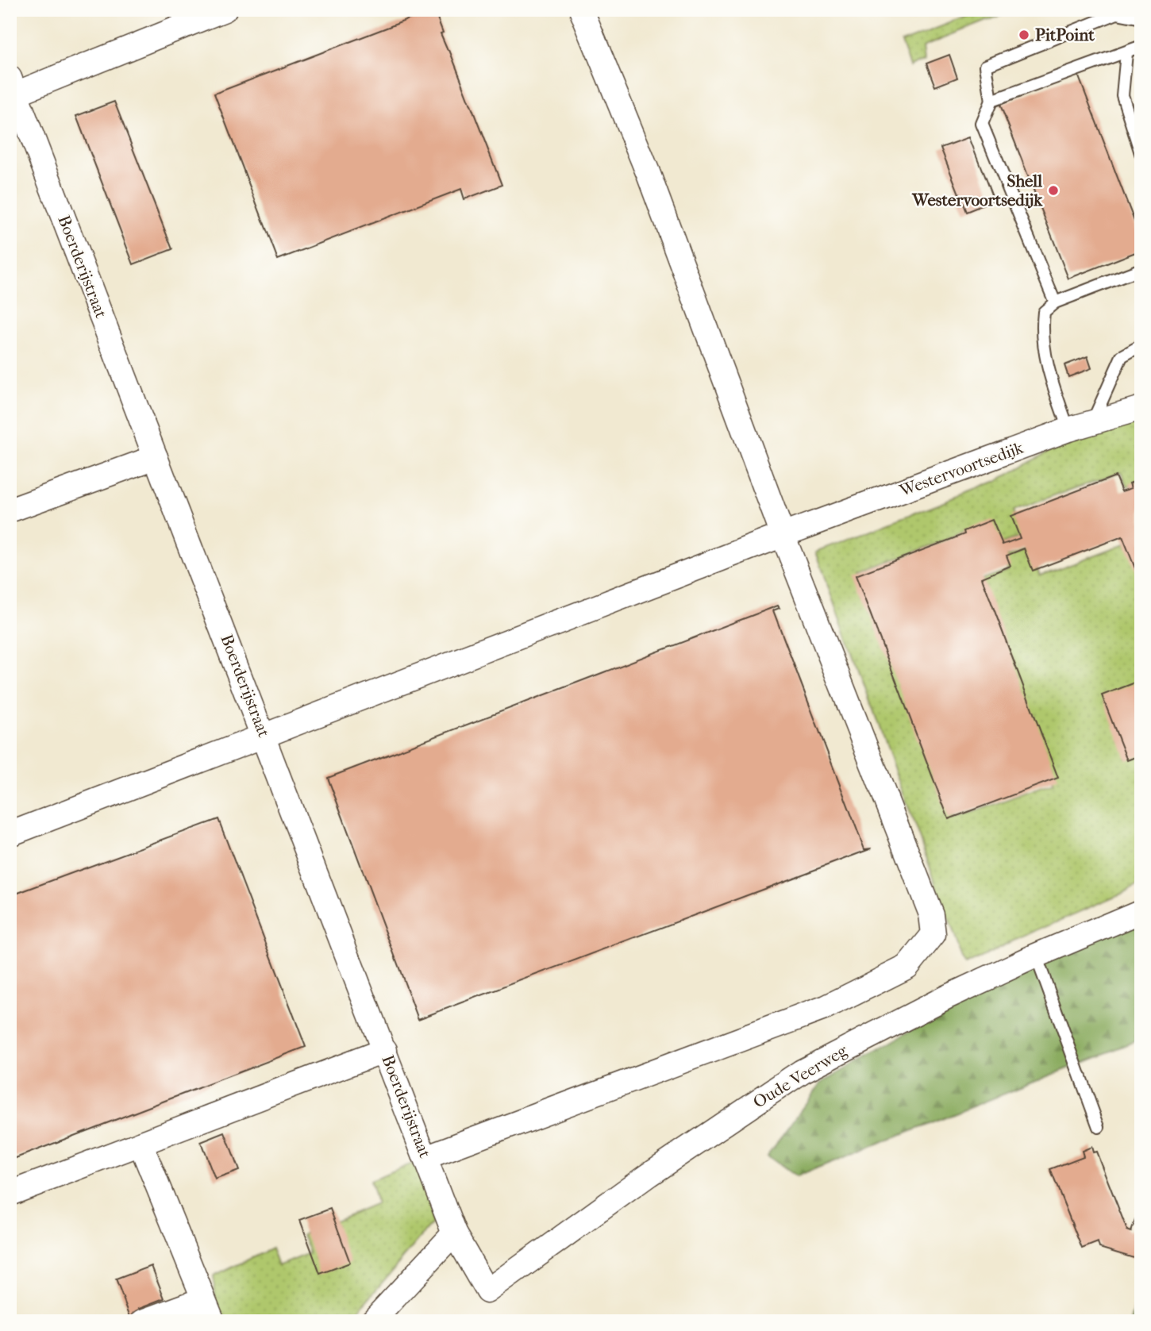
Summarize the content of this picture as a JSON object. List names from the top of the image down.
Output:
{
  "streets": {
    "street": ["Boerderijstraat", "Westervoortsedijk", "Oude Veerweg"]
  },
  "crossings": [
    ["Boerderijstraat", "Westervoortsedijk"],
    ["Boerderijstraat", "Oude Veerweg"]
  ],
  "places": ["PitPoint", "Shell Westervoortsedijk"]
}
